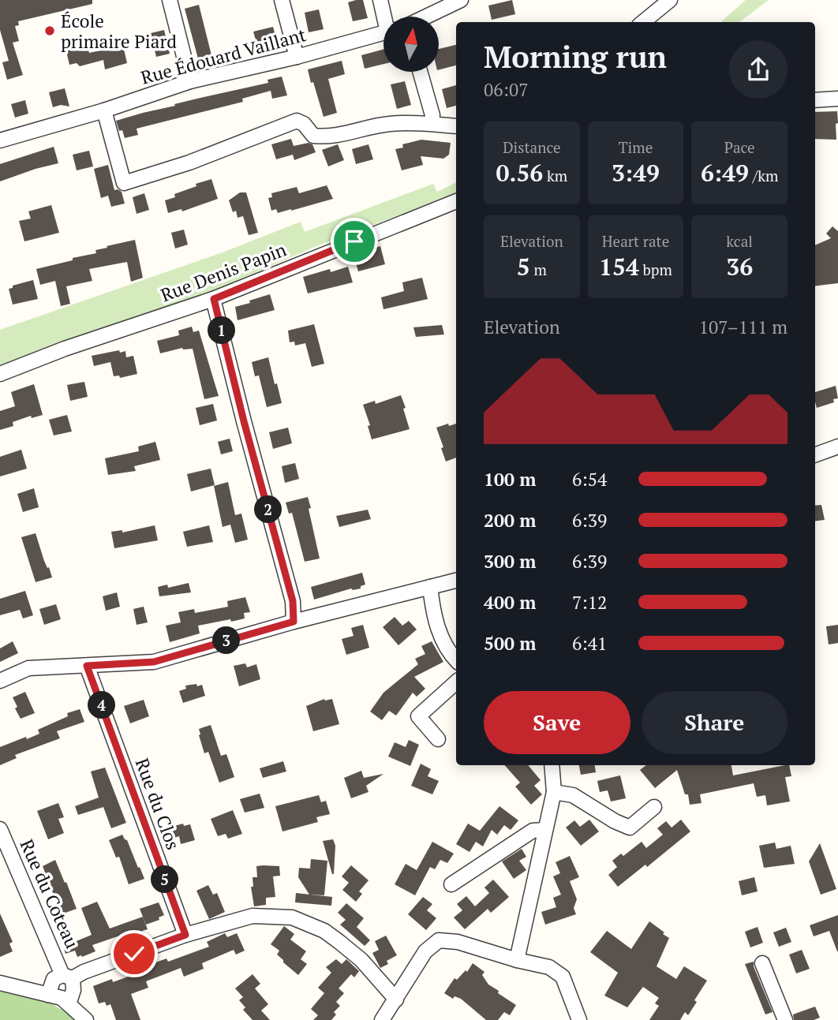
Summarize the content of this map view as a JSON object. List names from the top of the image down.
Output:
{
  "streets": {
    "street": [
      "Rue Édouard Vaillant",
      "Rue Denis Papin",
      "Rue du Clos",
      "Rue du Coteau"
    ]
  },
  "places": ["École primaire Piard"],
  "north": "top",
  "page": {
    "heading": ["Morning run", "06:07"],
    "stats": [
      ["Distance", "0.56 km"],
      ["Time", "3:49"],
      ["Pace", "6:49 /km"],
      ["Elevation", "5 m"],
      ["Heart rate", "154 bpm"],
      ["kcal", "36"]
    ],
    "chart": ["Elevation", "107–111 m"],
    "pins": [
      "1",
      "2",
      "3",
      "4",
      "5"
    ],
    "list": [
      {
        "name": "100 m",
        "note": "6:54"
      },
      {
        "name": "200 m",
        "note": "6:39"
      },
      {
        "name": "300 m",
        "note": "6:39"
      },
      {
        "name": "400 m",
        "note": "7:12"
      },
      {
        "name": "500 m",
        "note": "6:41"
      }
    ],
    "buttons": ["Save", "Share"]
  }
}
